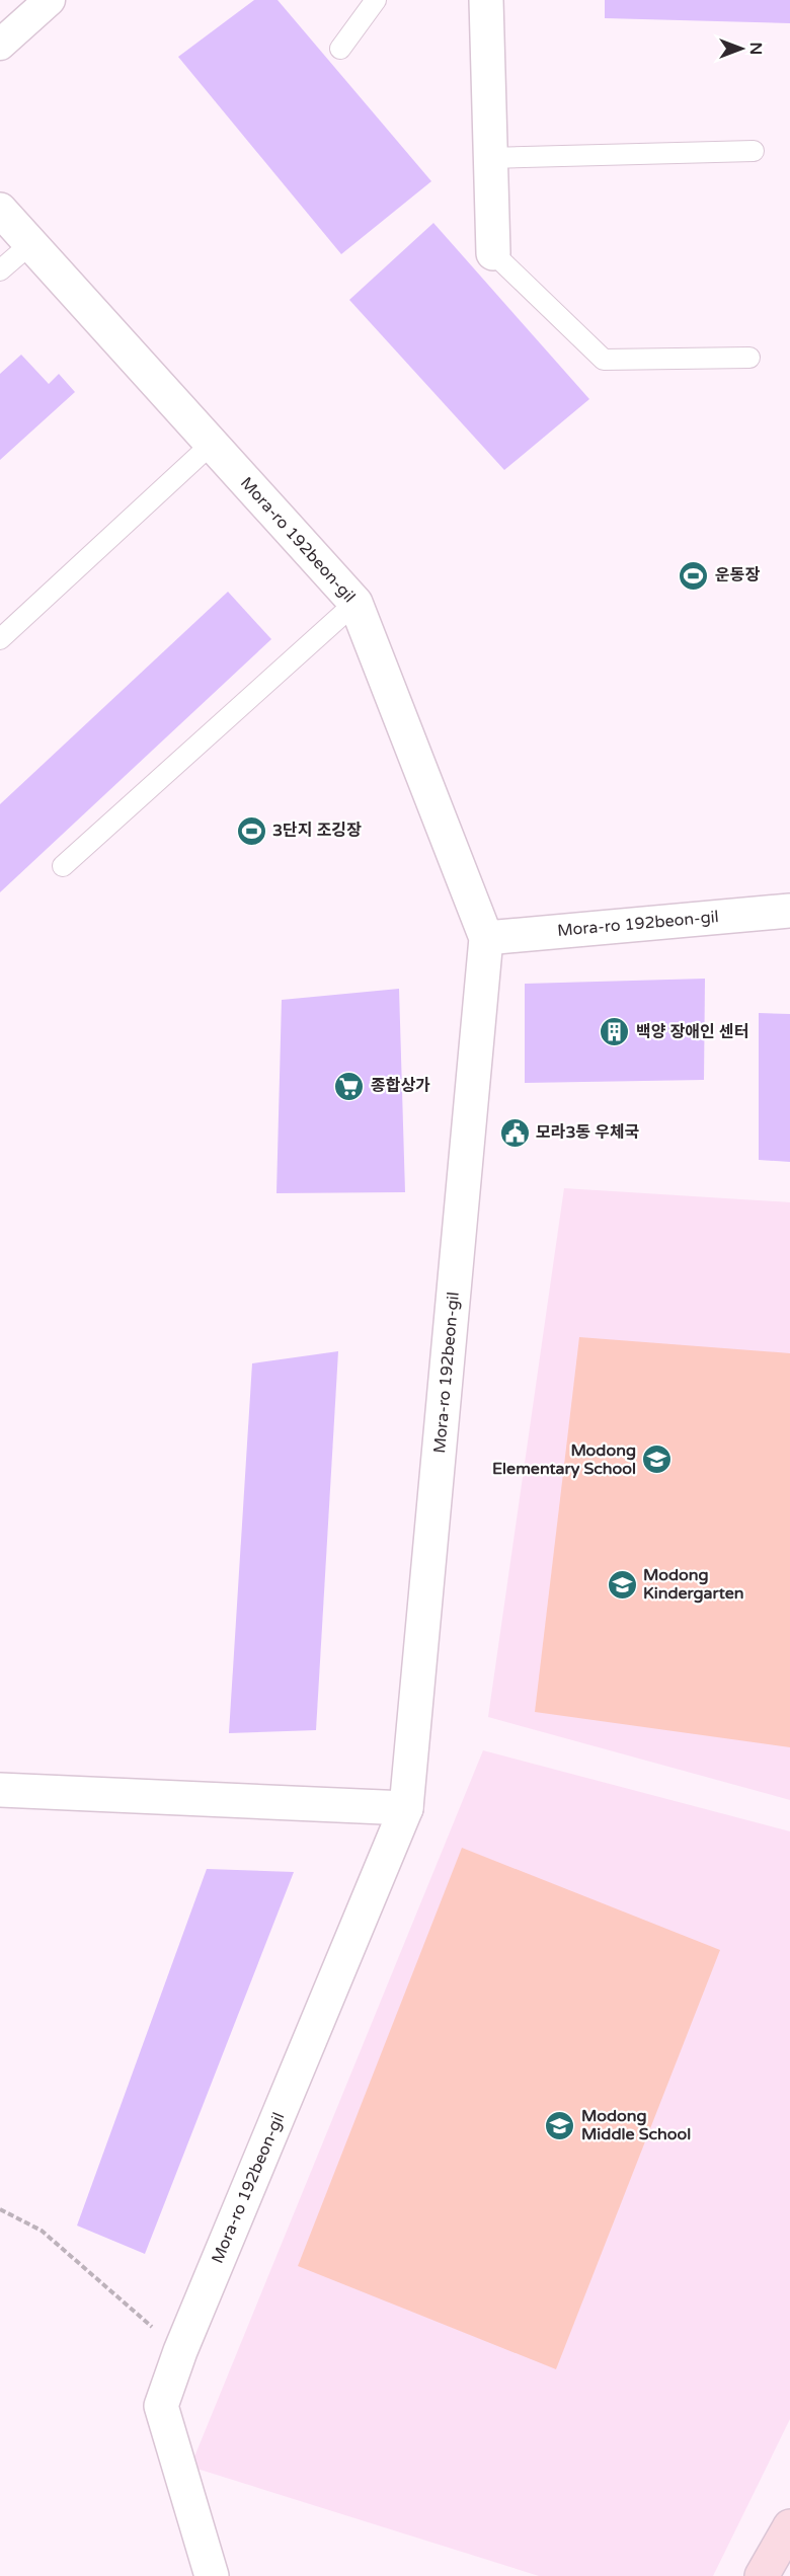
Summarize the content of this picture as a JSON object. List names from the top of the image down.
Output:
{
  "streets": {
    "street": ["Mora-ro 192beon-gil"]
  },
  "places": {
    "sports": ["운동장", "3단지 조깅장"],
    "building": ["백양 장애인 센터"],
    "supermarket": ["종합상가"],
    "public building": ["모라3동 우체국"],
    "school or university": ["Modong Elementary School", "Modong Kindergarten", "Modong Middle School"]
  },
  "north": "right"
}
